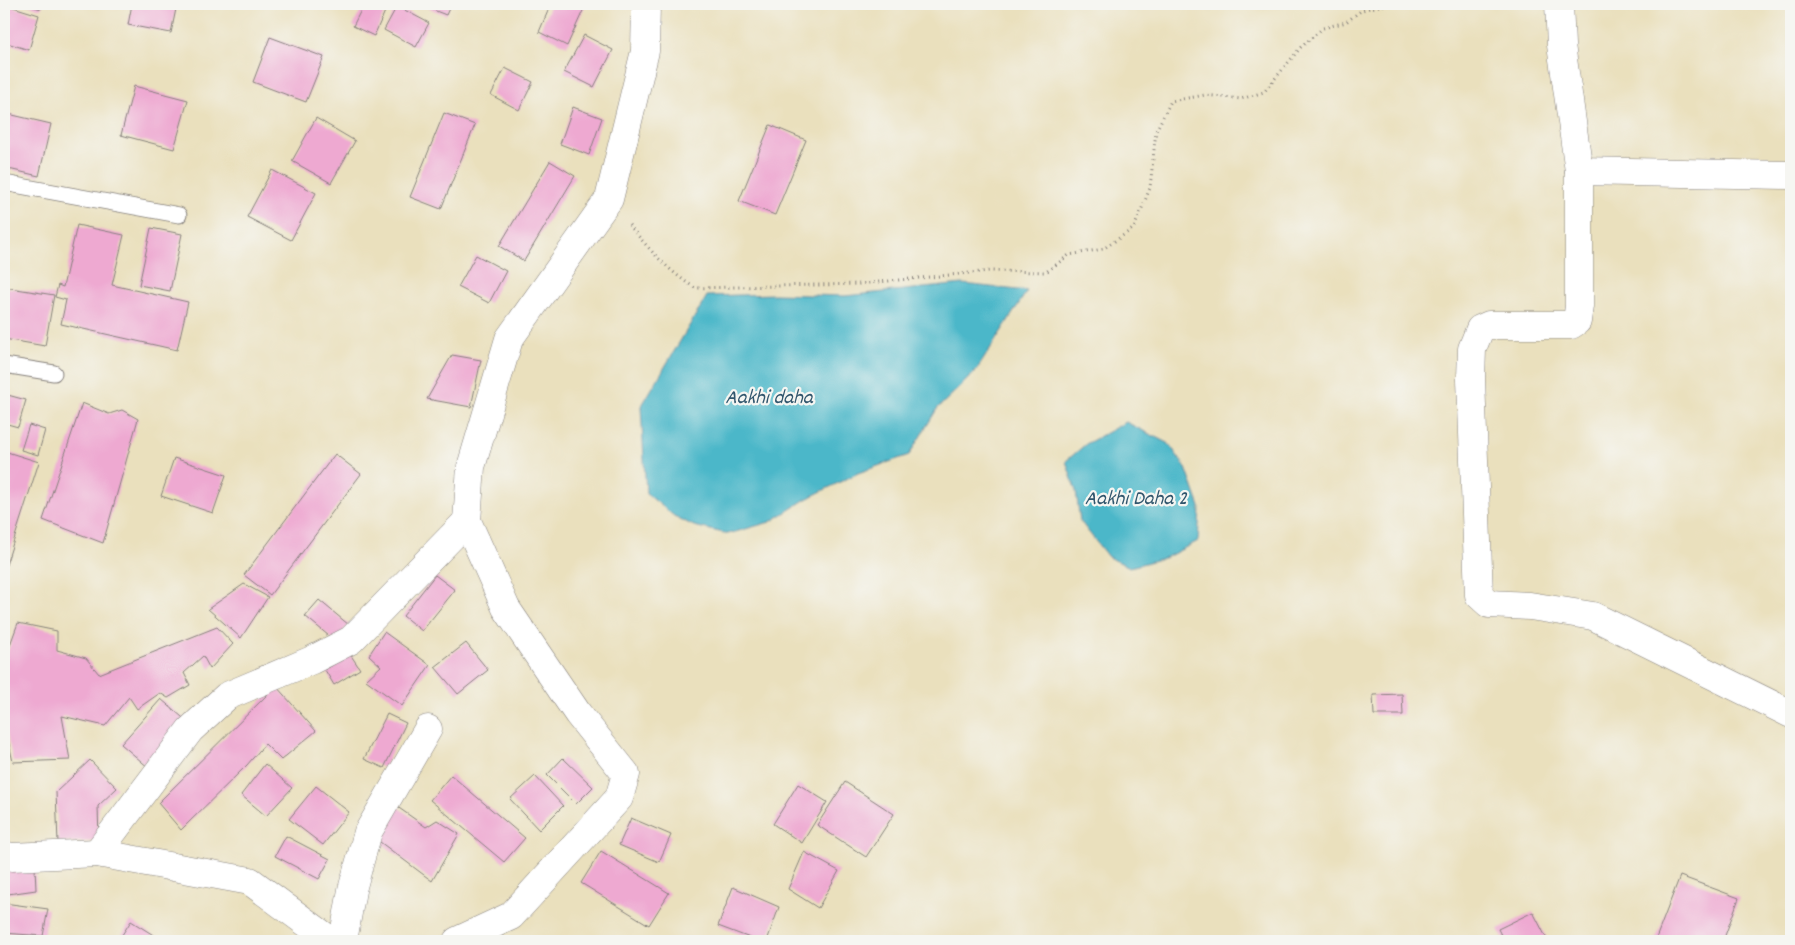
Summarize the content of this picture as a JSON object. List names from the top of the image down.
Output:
{
  "water": ["Aakhi daha", "Aakhi Daha 2"]
}
